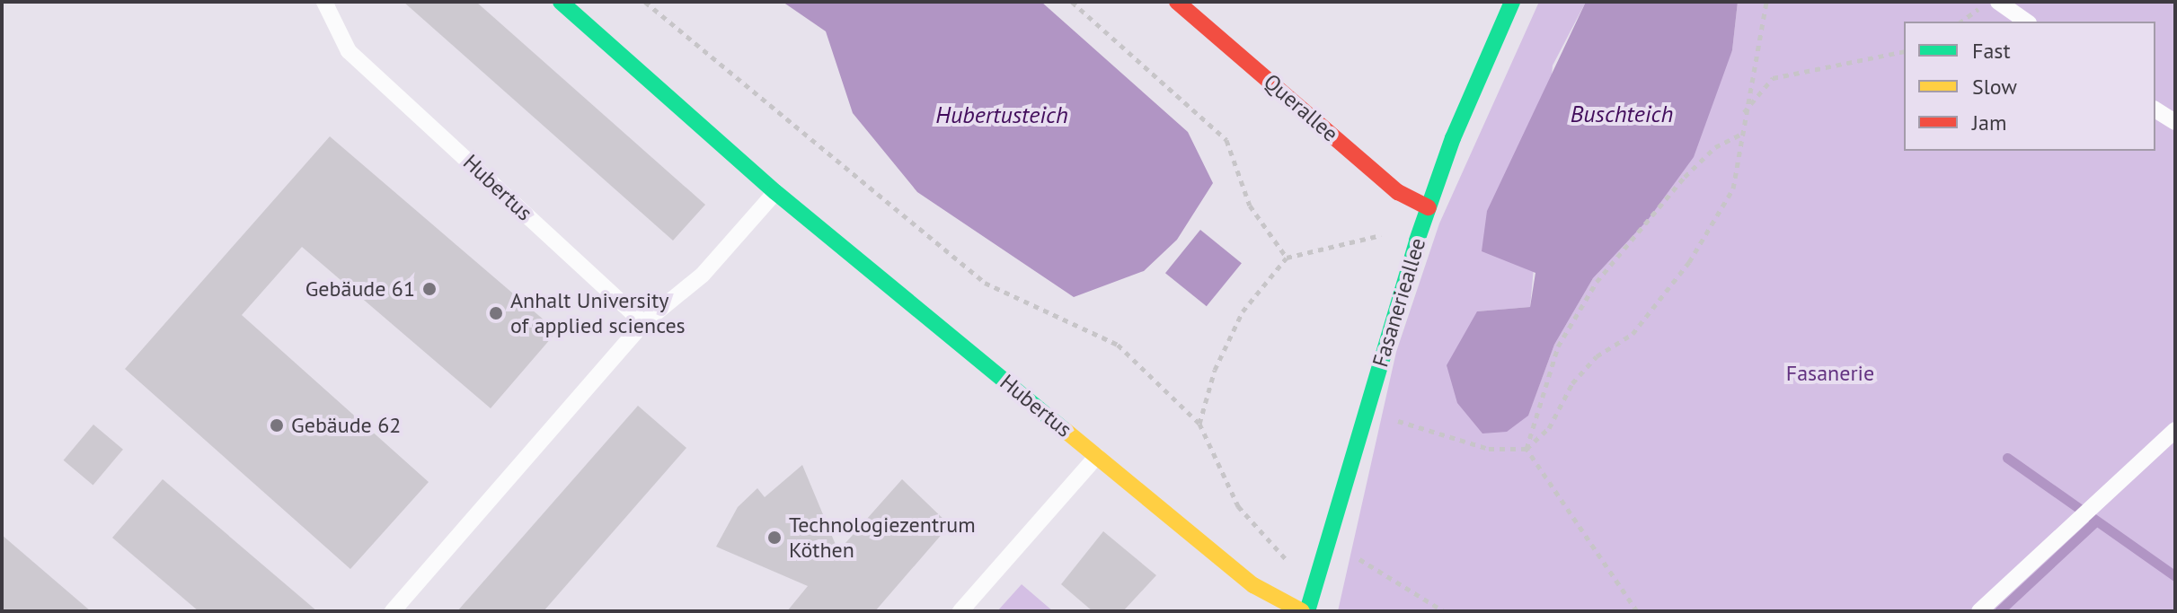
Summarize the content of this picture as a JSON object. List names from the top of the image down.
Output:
{
  "streets": {
    "street": ["Querallee", "Hubertus", "Fasanerieallee"]
  },
  "crossings": [
    ["Querallee", "Fasanerieallee"]
  ],
  "water": ["Buschteich", "Hubertusteich"],
  "parks": ["Fasanerie"],
  "places": [
    "Gebäude 61",
    "Anhalt University of applied sciences",
    "Gebäude 62",
    "Technologiezentrum Köthen"
  ],
  "legend": ["Fast", "Slow", "Jam"]
}
